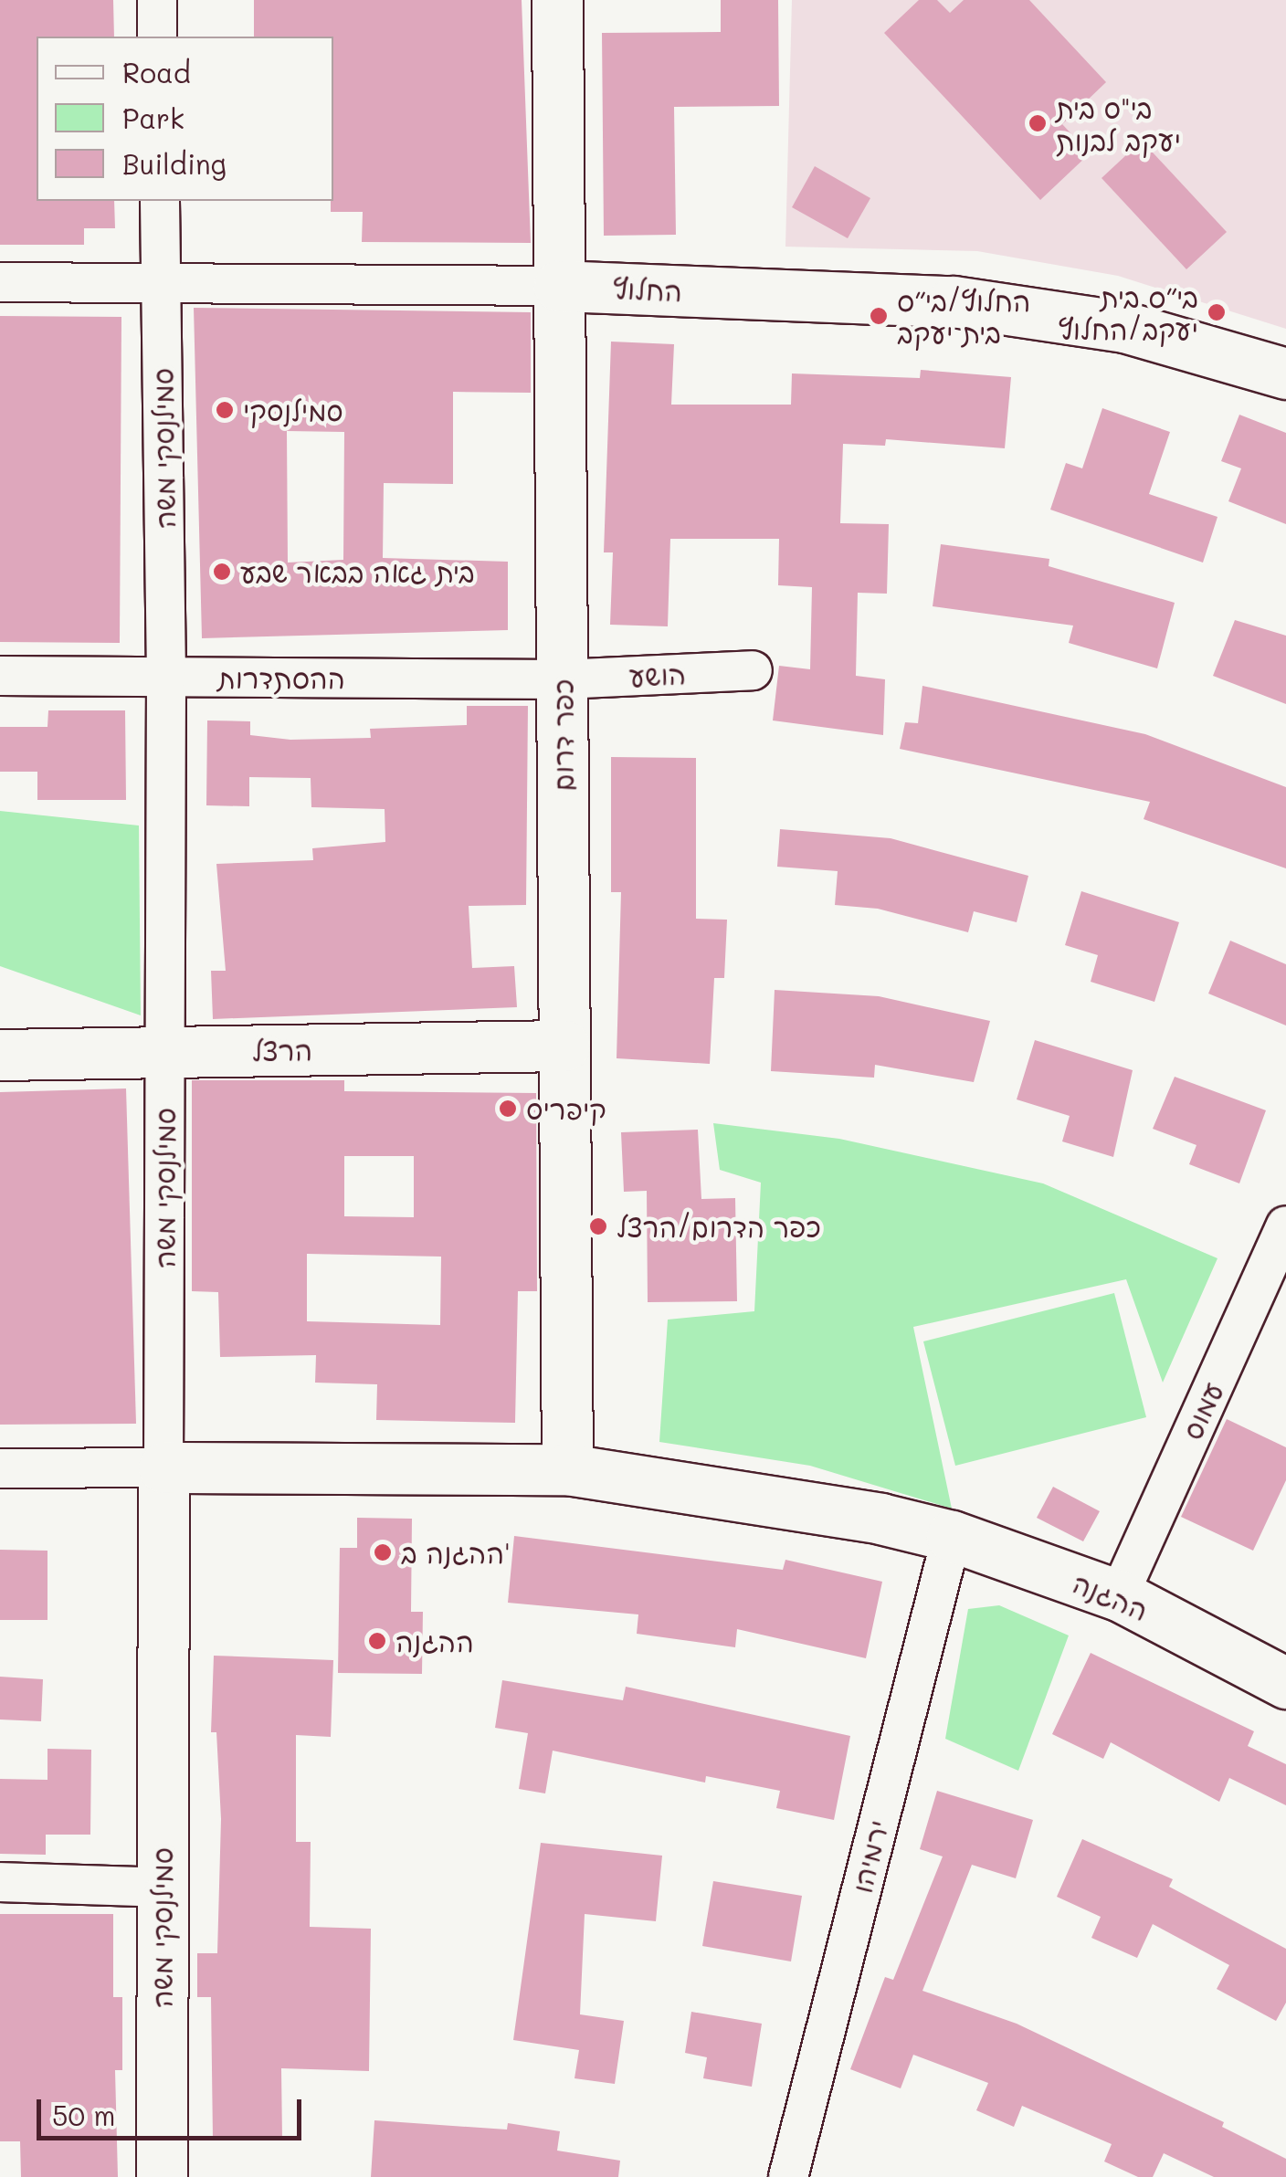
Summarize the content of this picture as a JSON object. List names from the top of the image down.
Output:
{
  "streets": {
    "street": [
      "החלוץ",
      "סמילנסקי משה",
      "הושע",
      "ההסתדרות",
      "כפר דרום",
      "הרצל",
      "עמוס",
      "ההגנה",
      "ירמיהו"
    ]
  },
  "crossings": [
    ["החלוץ", "סמילנסקי משה"],
    ["החלוץ", "כפר דרום"],
    ["סמילנסקי משה", "ההסתדרות"],
    ["סמילנסקי משה", "הרצל"],
    ["סמילנסקי משה", "ההגנה"],
    ["הושע", "ההסתדרות"],
    ["הושע", "כפר דרום"],
    ["ההסתדרות", "כפר דרום"],
    ["כפר דרום", "הרצל"],
    ["כפר דרום", "ההגנה"],
    ["עמוס", "ההגנה"],
    ["ההגנה", "ירמיהו"]
  ],
  "places": [
    "בי\"ס בית יעקב לבנות",
    "בי״ס בית יעקב/החלוץ",
    "החלוץ/בי״ס בית יעקב",
    "סמילנסקי",
    "בית גאה בבאר שבע",
    "קיפריס",
    "כפר הדרום/הרצל",
    "ההגנה ב'",
    "ההגנה"
  ],
  "legend": ["Road", "Park", "Building"],
  "scale_bar": "50 m"
}
